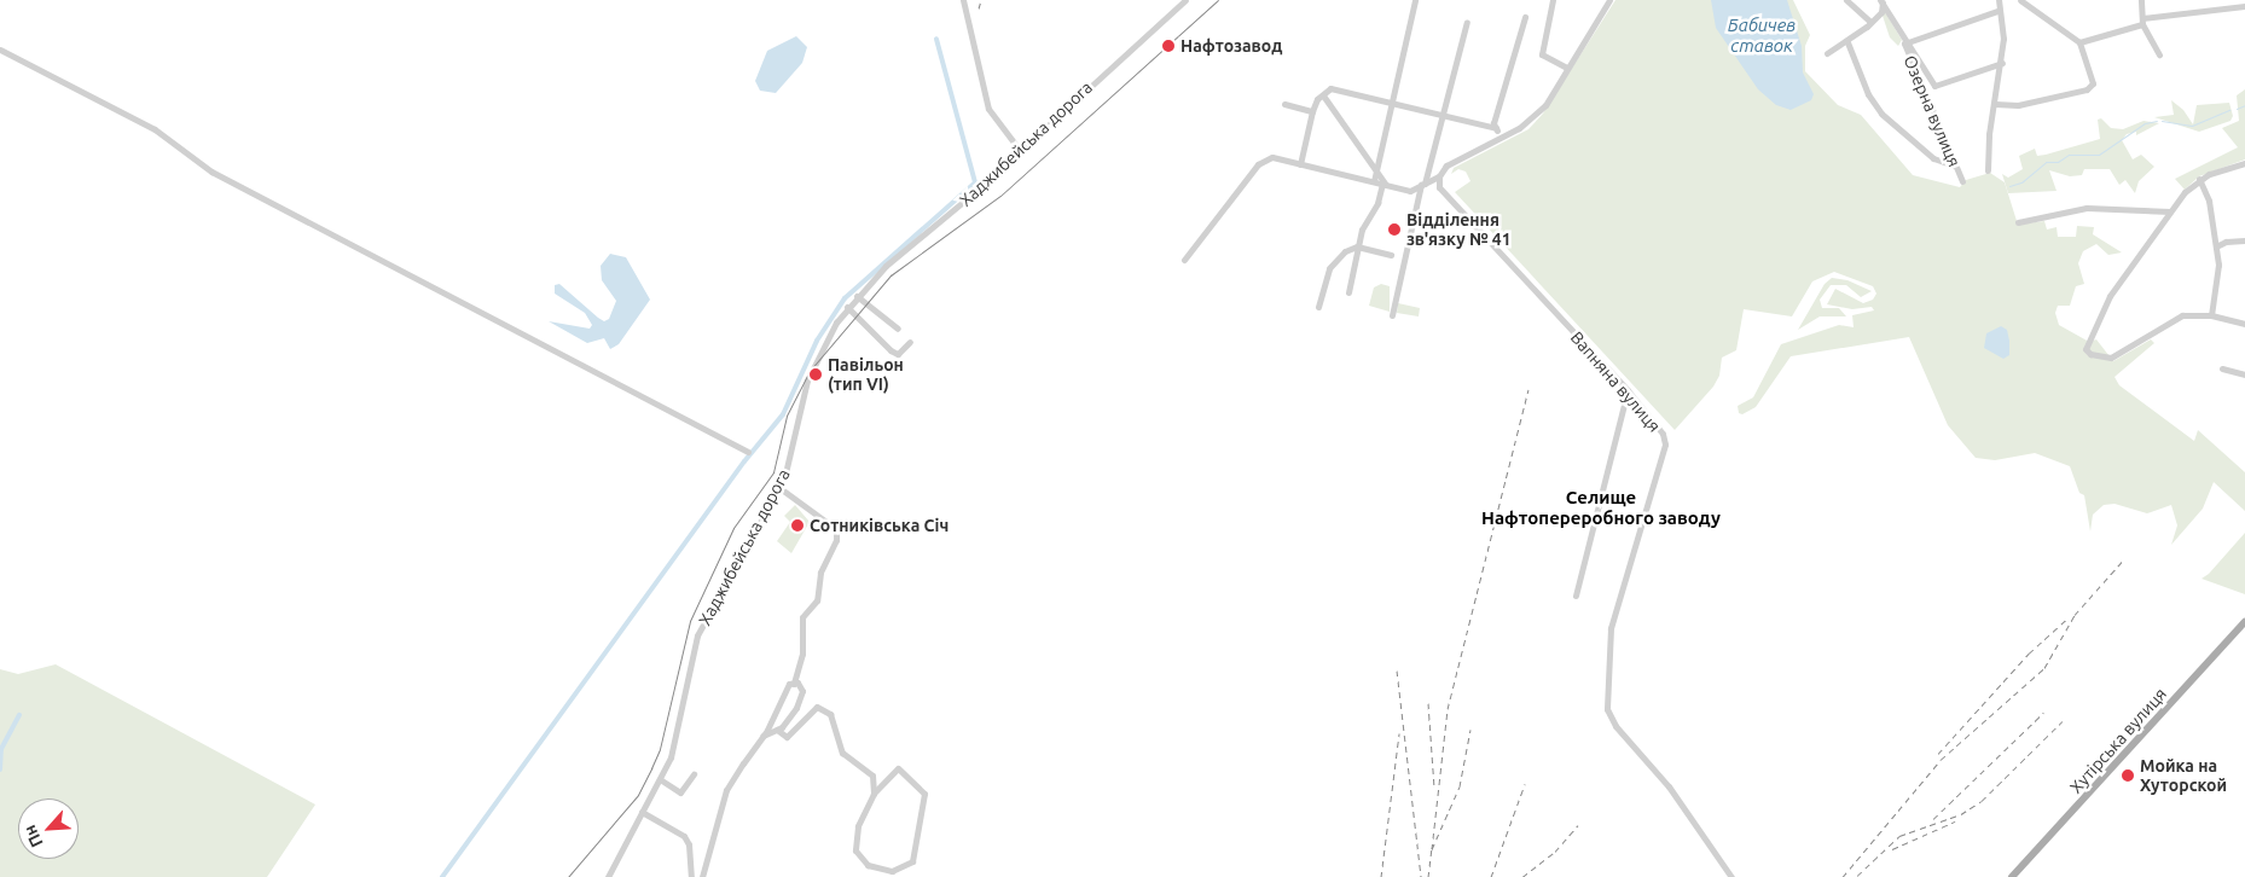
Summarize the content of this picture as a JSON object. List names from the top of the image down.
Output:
{
  "streets": {
    "main road": ["Хутірська вулиця"],
    "street": ["Озерна вулиця", "Хаджибейська дорога", "Вапняна вулиця"]
  },
  "districts": ["Селище Нафтопереробного заводу"],
  "water": ["Бабичев ставок"],
  "places": [
    "Нафтозавод",
    "Відділення зв'язку № 41",
    "Павільон (тип VI)",
    "Сотниківська Січ",
    "Мойка на Хуторской"
  ],
  "north": "bottom left"
}
